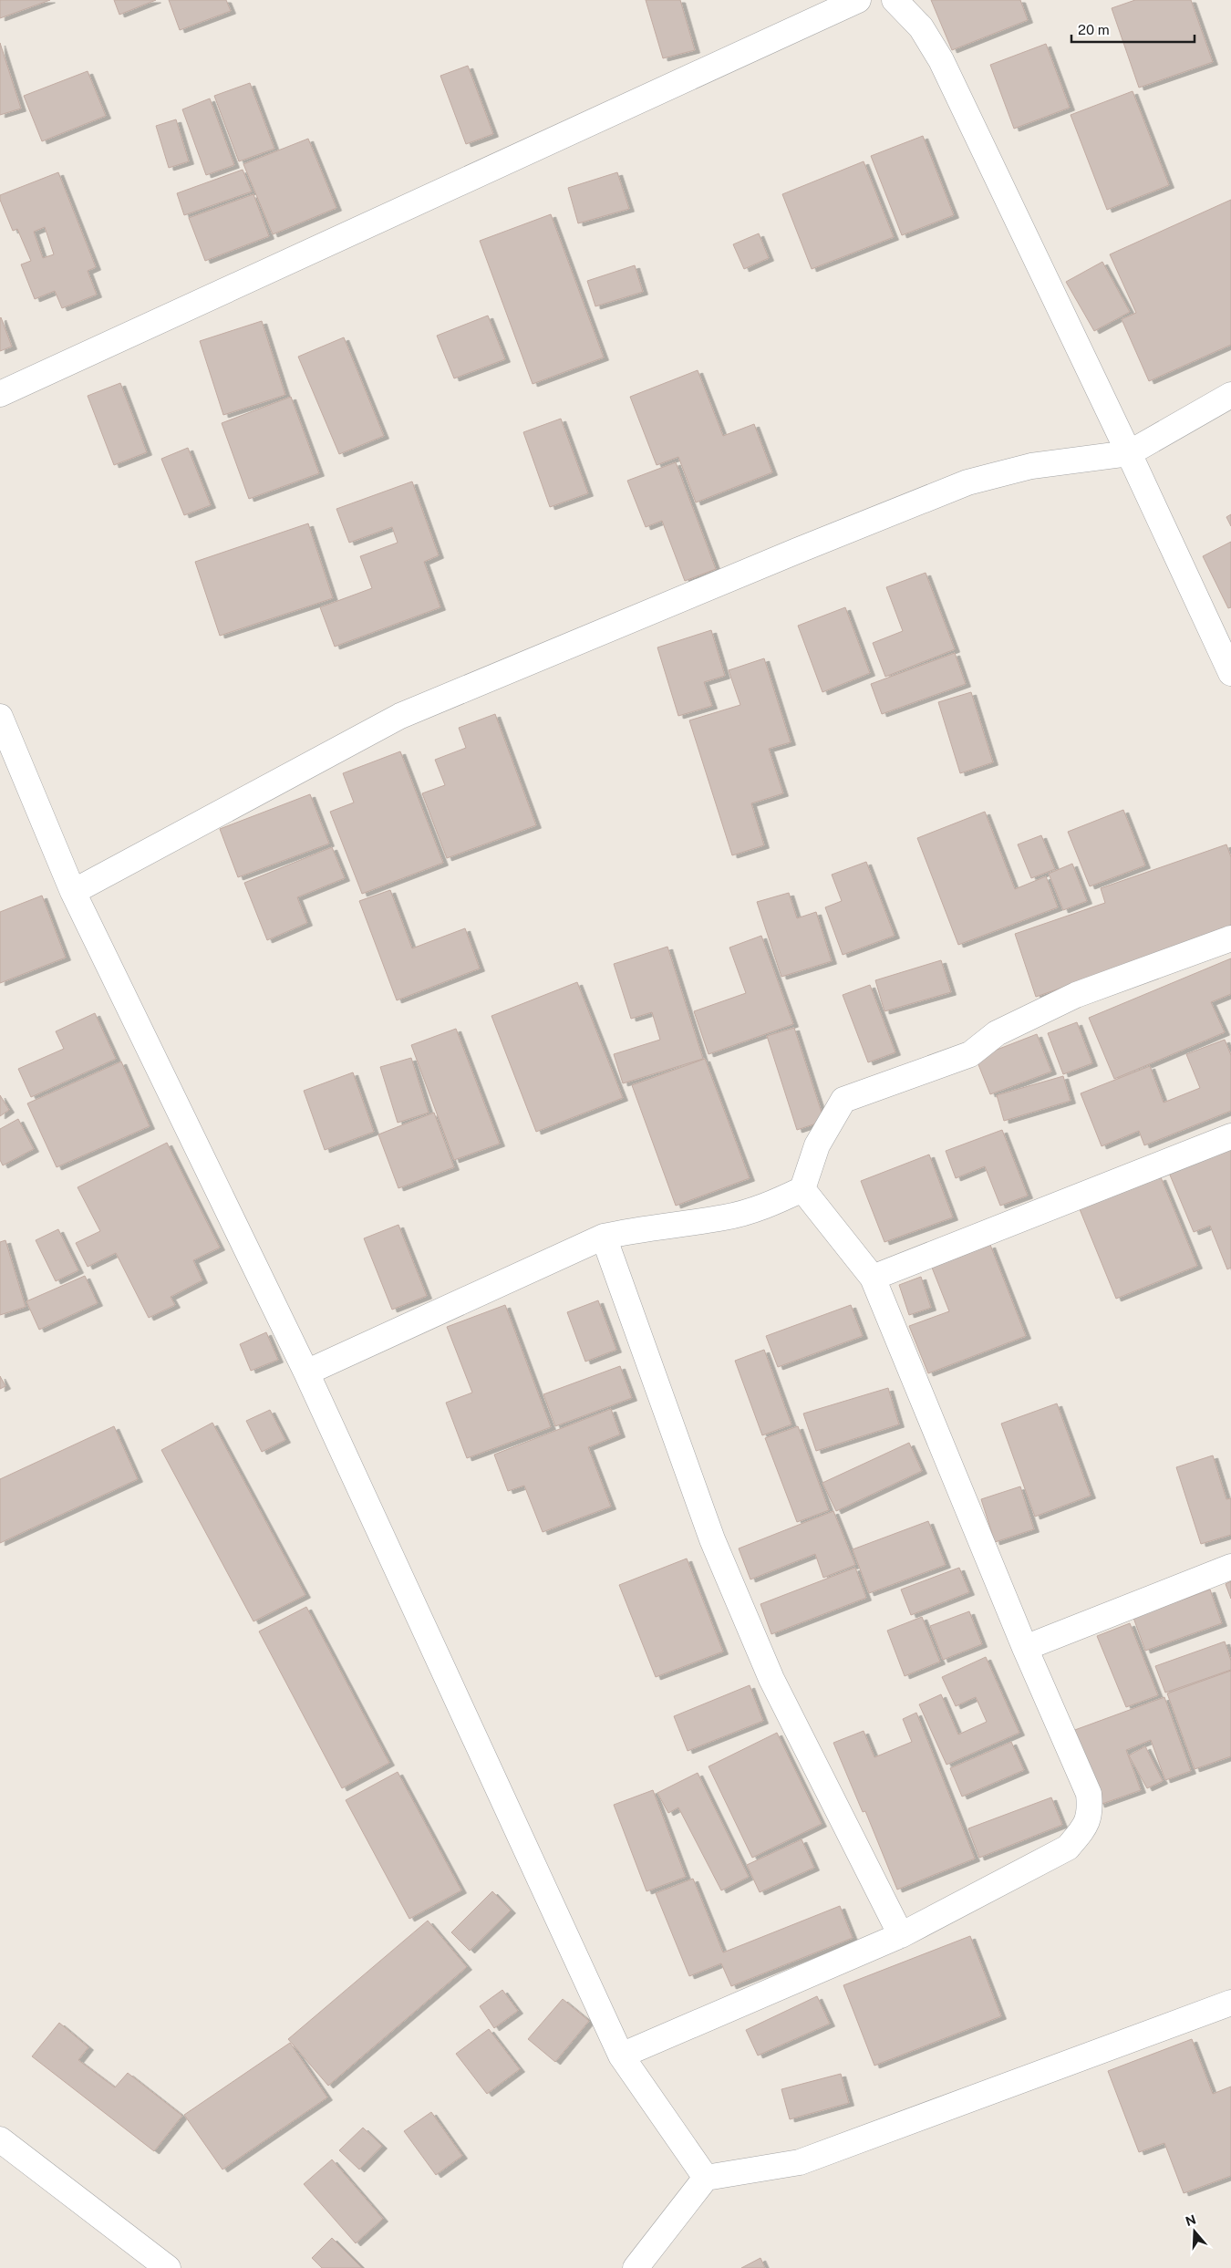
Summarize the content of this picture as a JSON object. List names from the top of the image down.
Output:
{
  "scale_bar": "20 m",
  "north": "top"
}
